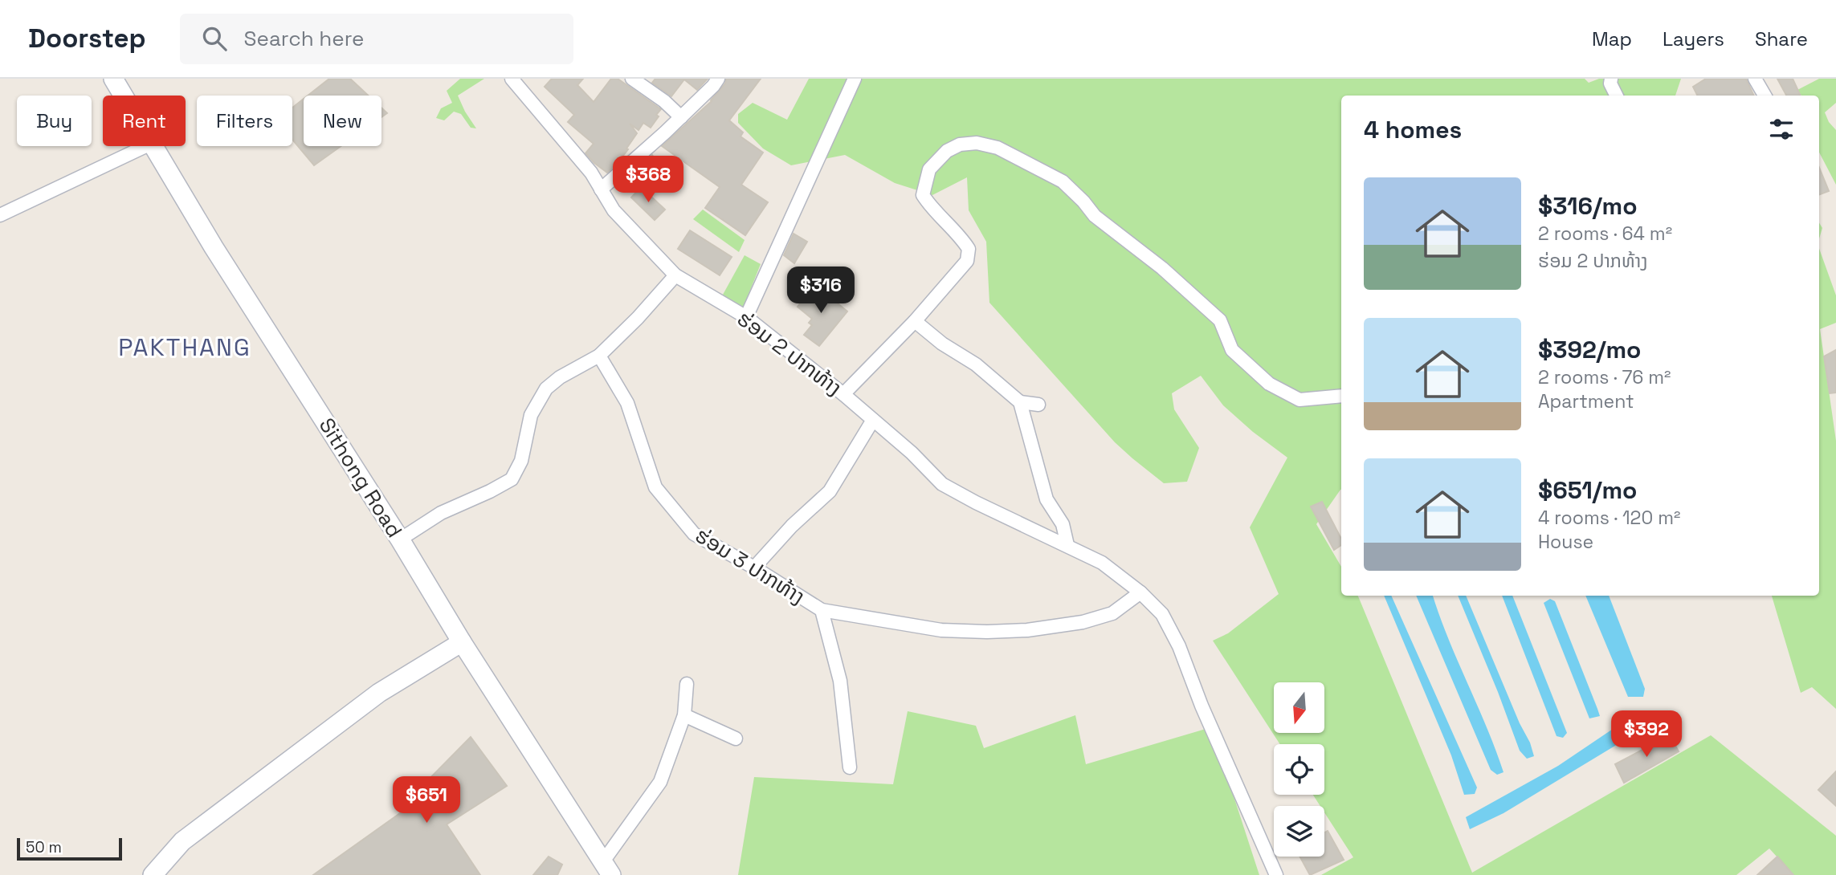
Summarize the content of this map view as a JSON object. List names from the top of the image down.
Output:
{
  "streets": {
    "main road": ["Sithong Road"],
    "street": ["ຮ່ອມ 2 ປາກທ້າງ", "ຮ່ອມ 3 ປາກທ້າງ"]
  },
  "crossings": [
    ["ຮ່ອມ 2 ປາກທ້າງ", "ຮ່ອມ 3 ປາກທ້າງ"]
  ],
  "districts": ["PAKTHANG"],
  "scale_bar": "50 m",
  "north": "bottom",
  "page": {
    "header": "Doorstep",
    "search": "Search here",
    "nav": ["Map", "Layers", "Share"],
    "chip": [
      "Buy",
      "Rent",
      "Filters",
      "New"
    ],
    "heading": "4 homes",
    "price": [
      "$368",
      "$316",
      "$392",
      "$651"
    ],
    "list": [
      {
        "name": "$316/mo",
        "note": "2 rooms · 64 m² · ຮ່ອມ 2 ປາກທ້າງ"
      },
      {
        "name": "$392/mo",
        "note": "2 rooms · 76 m² · Apartment"
      },
      {
        "name": "$651/mo",
        "note": "4 rooms · 120 m² · House"
      }
    ],
    "scale": "50 m"
  }
}
